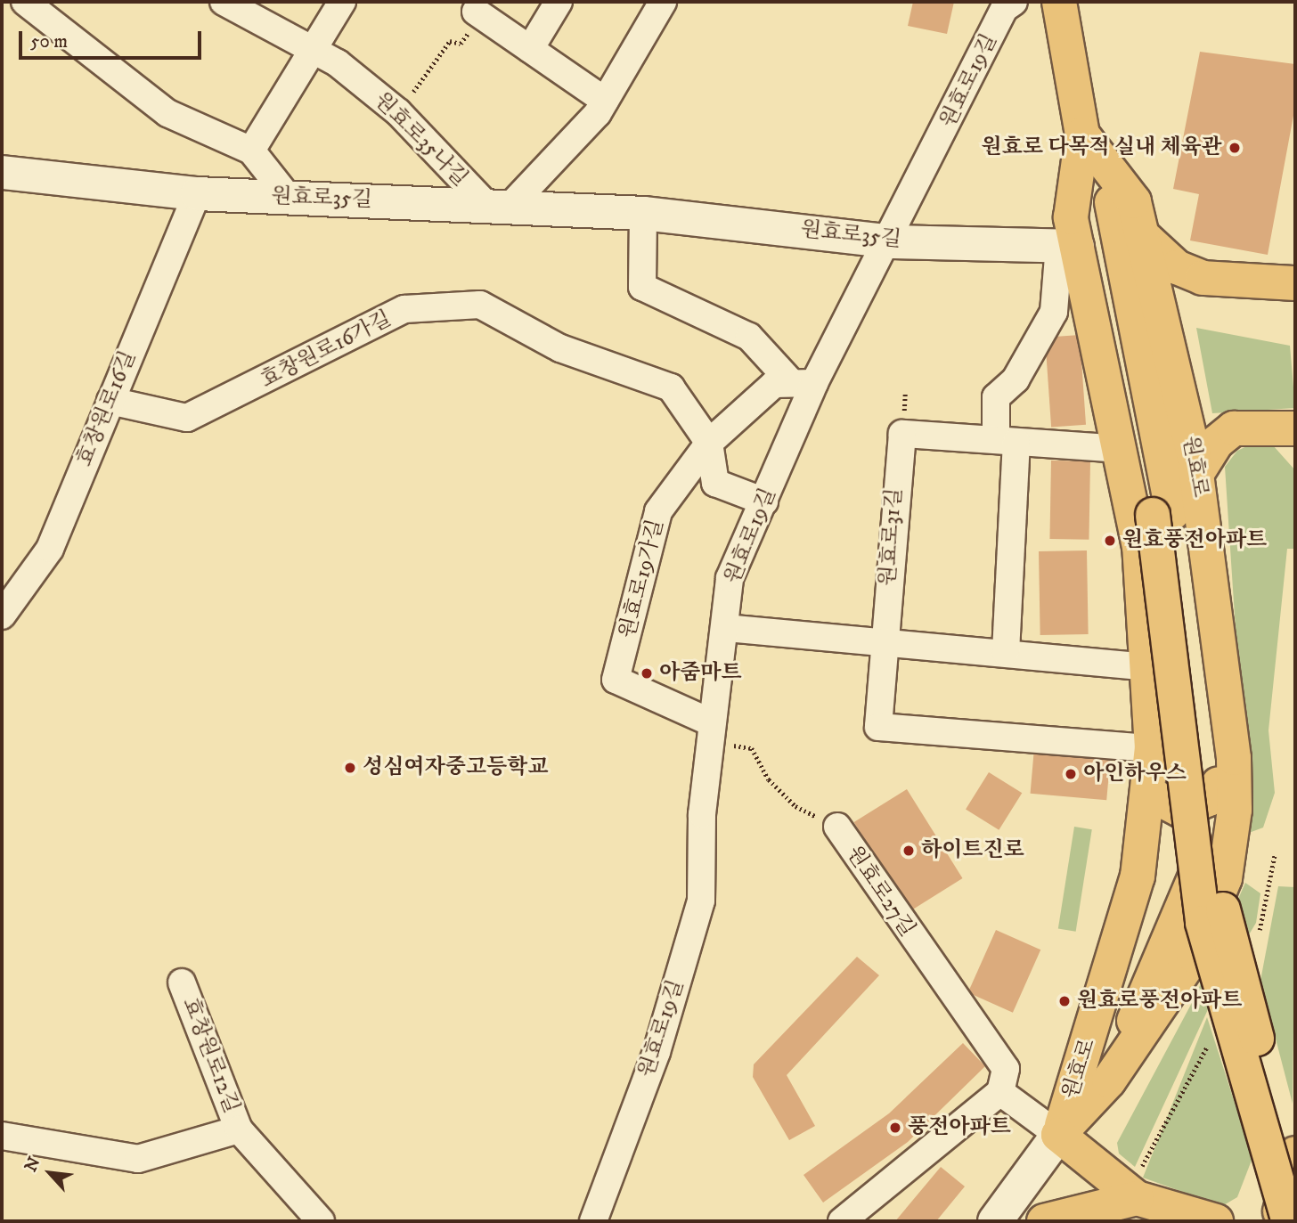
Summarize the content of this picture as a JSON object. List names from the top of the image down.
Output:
{
  "streets": {
    "main road": ["원효로"],
    "street": [
      "원효로19길",
      "원효로35나길",
      "원효로35길",
      "효창원로16가길",
      "효창원로16길",
      "원효로31길",
      "원효로19가길",
      "원효로27길",
      "효창원로12길"
    ]
  },
  "crossings": [
    ["원효로19길", "원효로35길"],
    ["원효로19길", "효창원로16가길"],
    ["원효로19길", "원효로19가길"],
    ["원효로19길", "원효로27길"],
    ["원효로35나길", "원효로35길"],
    ["원효로35길", "효창원로16길"],
    ["원효로35길", "원효로"],
    ["효창원로16가길", "효창원로16길"],
    ["효창원로16가길", "원효로19가길"],
    ["원효로19가길", "원효로27길"]
  ],
  "places": [
    "원효로 다목적 실내 체육관",
    "원효풍전아파트",
    "아줌마트",
    "성심여자중고등학교",
    "아인하우스",
    "하이트진로",
    "원효로풍전아파트",
    "풍전아파트"
  ],
  "scale_bar": "50 m",
  "north": "top left"
}
